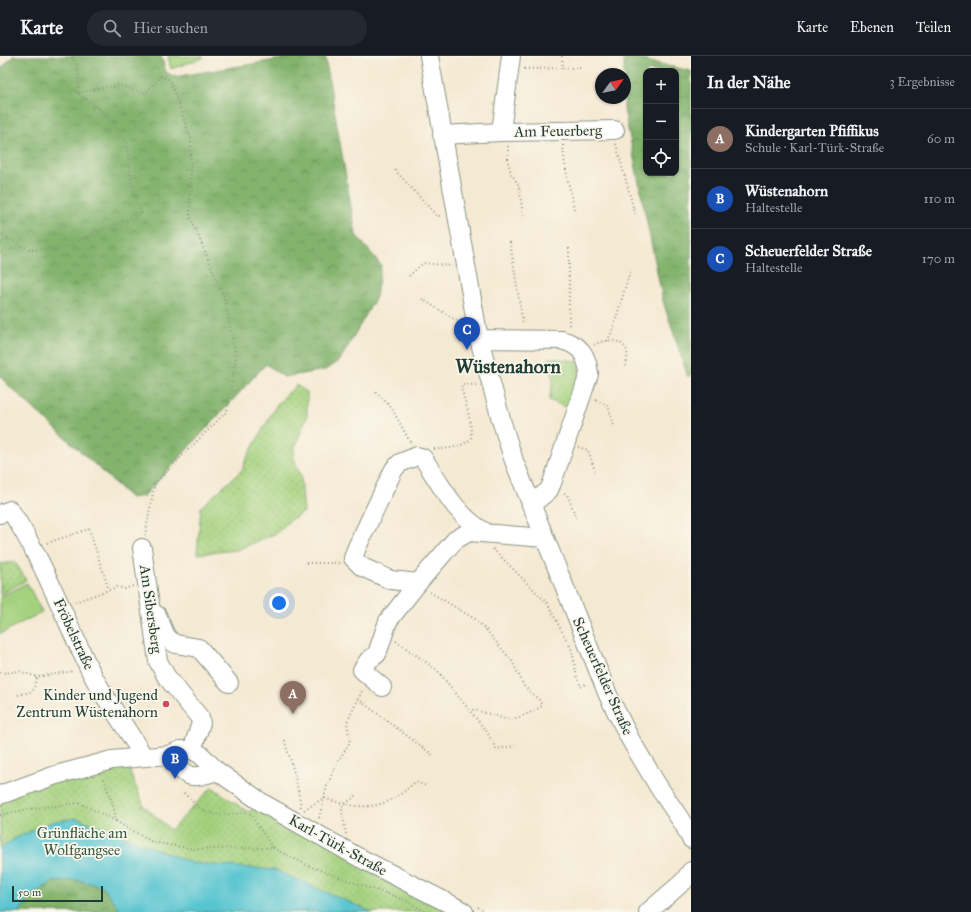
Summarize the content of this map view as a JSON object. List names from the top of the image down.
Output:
{
  "streets": {
    "street": [
      "Am Feuerberg",
      "Am Sibersberg",
      "Fröbelstraße",
      "Scheuerfelder Straße",
      "Karl-Türk-Straße"
    ]
  },
  "crossings": [
    ["Am Feuerberg", "Scheuerfelder Straße"],
    ["Am Sibersberg", "Karl-Türk-Straße"]
  ],
  "districts": ["Wüstenahorn"],
  "parks": ["Grünfläche am Wolfgangsee"],
  "places": ["Kinder und Jugend Zentrum Wüstenahorn"],
  "scale_bar": "50 m",
  "north": "top right",
  "page": {
    "header": "Karte",
    "search": "Hier suchen",
    "nav": ["Karte", "Ebenen", "Teilen"],
    "heading": ["In der Nähe", "3 Ergebnisse"],
    "map_buttons": ["+", "−"],
    "list": [
      {
        "mark": "A",
        "name": "Kindergarten Pfiffikus",
        "note": "Schule · Karl-Türk-Straße",
        "value": "60 m"
      },
      {
        "mark": "B",
        "name": "Wüstenahorn",
        "note": "Haltestelle",
        "value": "110 m"
      },
      {
        "mark": "C",
        "name": "Scheuerfelder Straße",
        "note": "Haltestelle",
        "value": "170 m"
      }
    ],
    "pins": ["C", "A", "B"],
    "scale": "50 m"
  }
}
